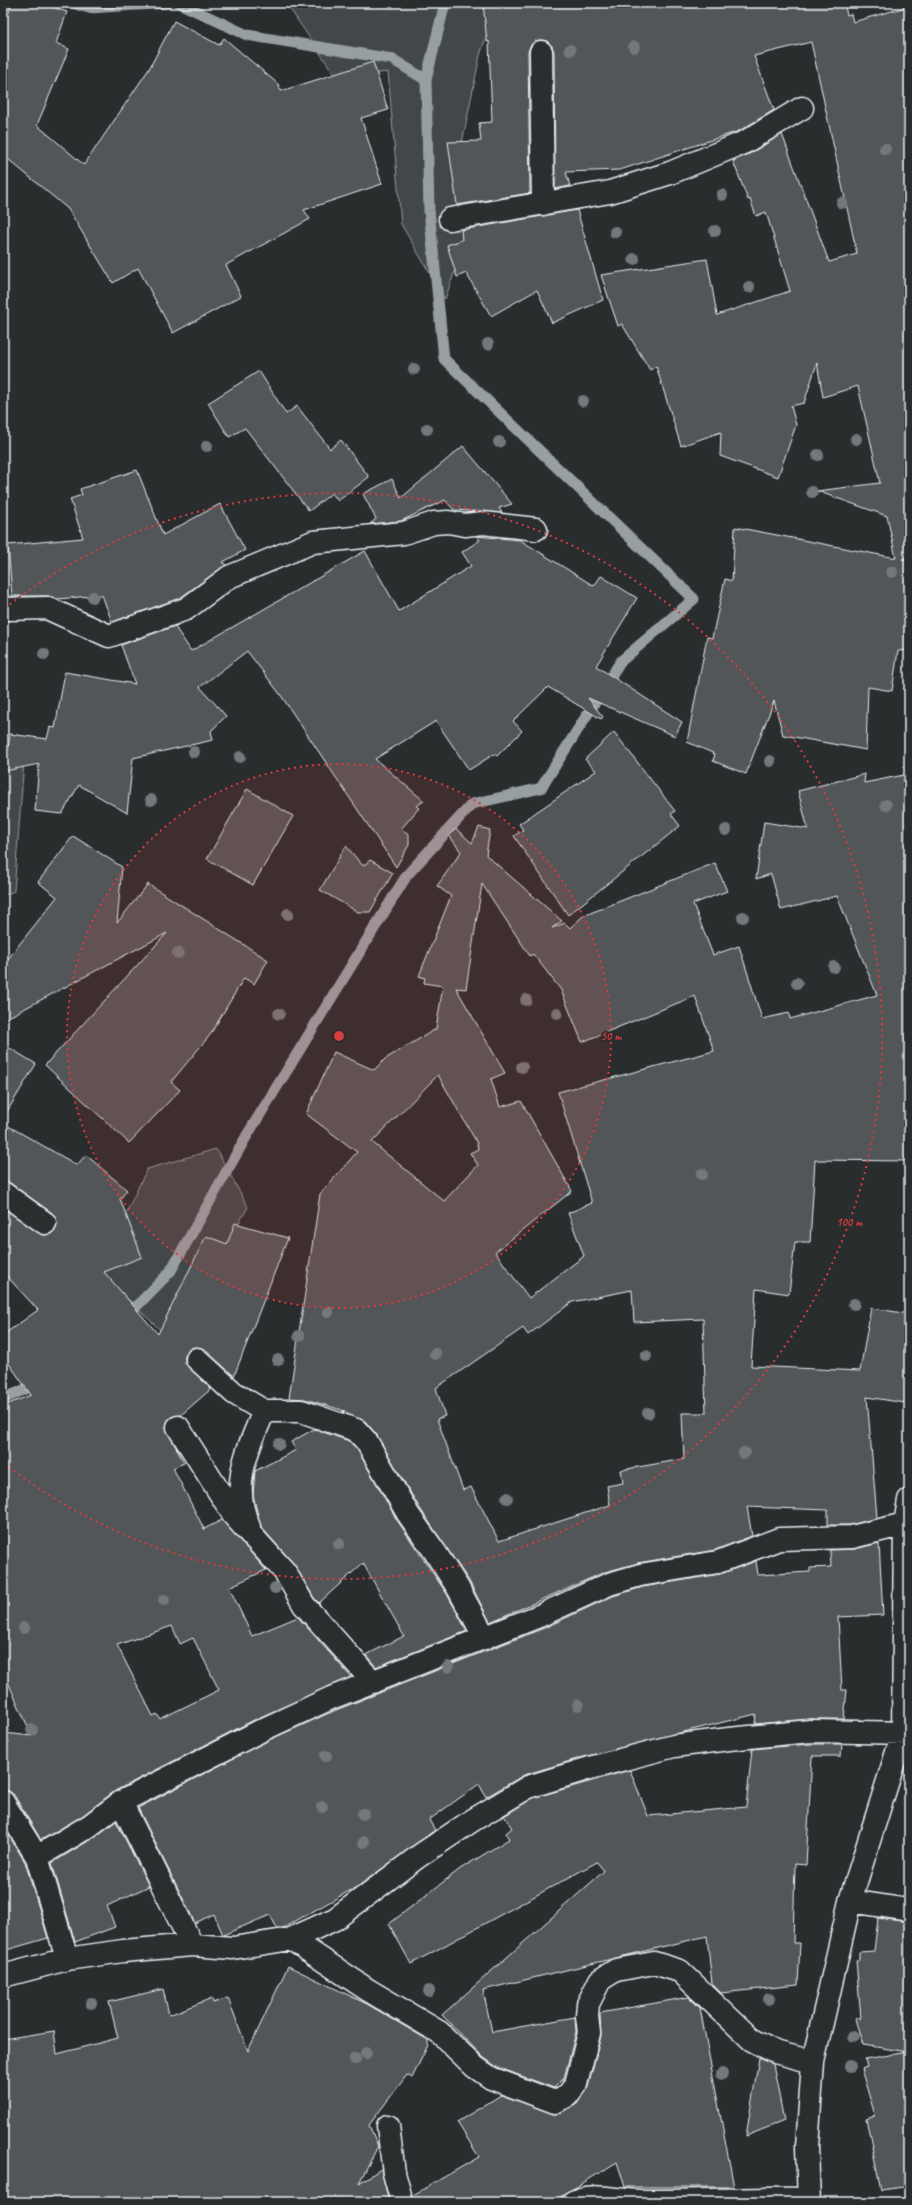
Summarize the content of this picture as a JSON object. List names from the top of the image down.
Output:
{
  "rings": ["50 m", "100 m"]
}
